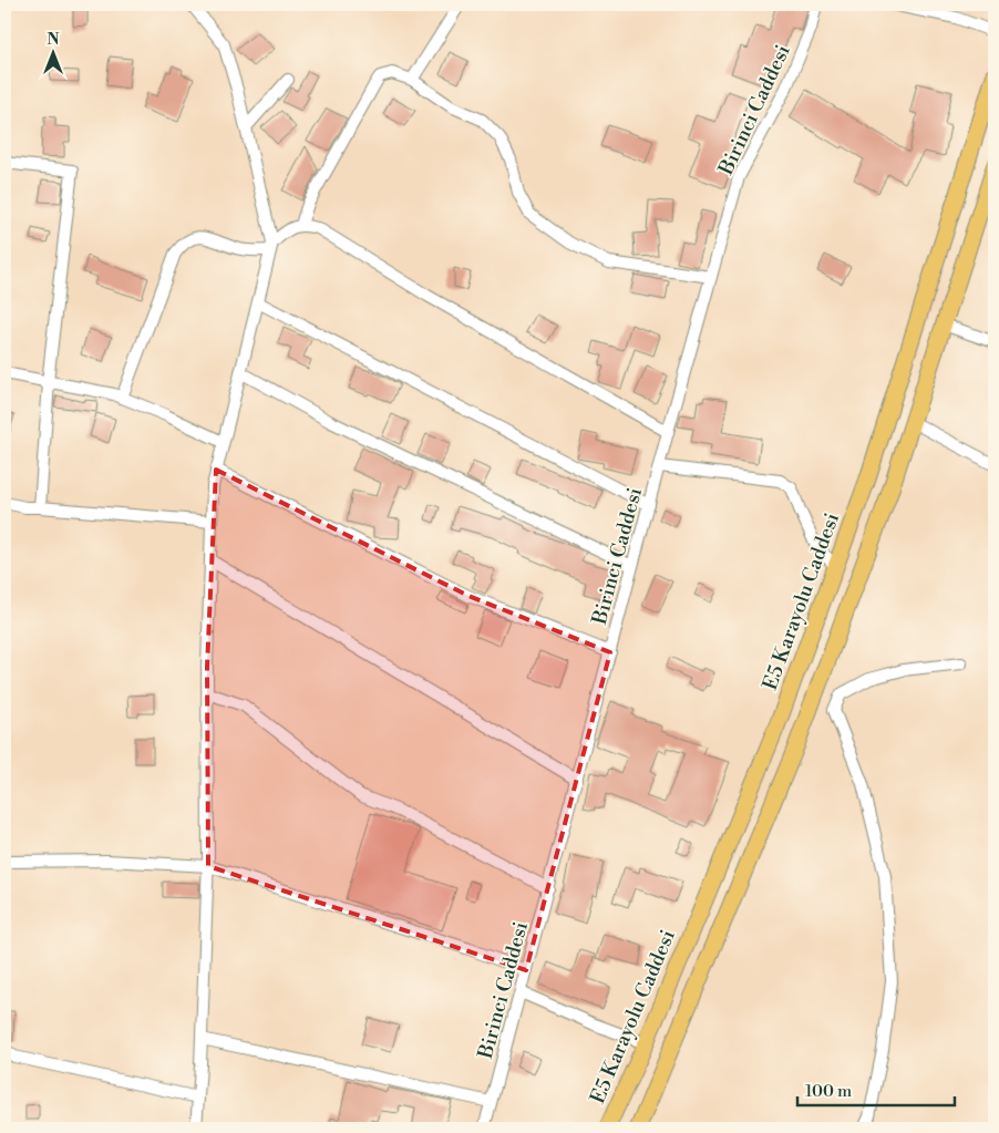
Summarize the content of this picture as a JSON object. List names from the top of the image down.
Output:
{
  "streets": {
    "highway": ["E5 Karayolu Caddesi"],
    "street": ["Birinci Caddesi"]
  },
  "scale_bar": "100 m",
  "north": "top"
}
